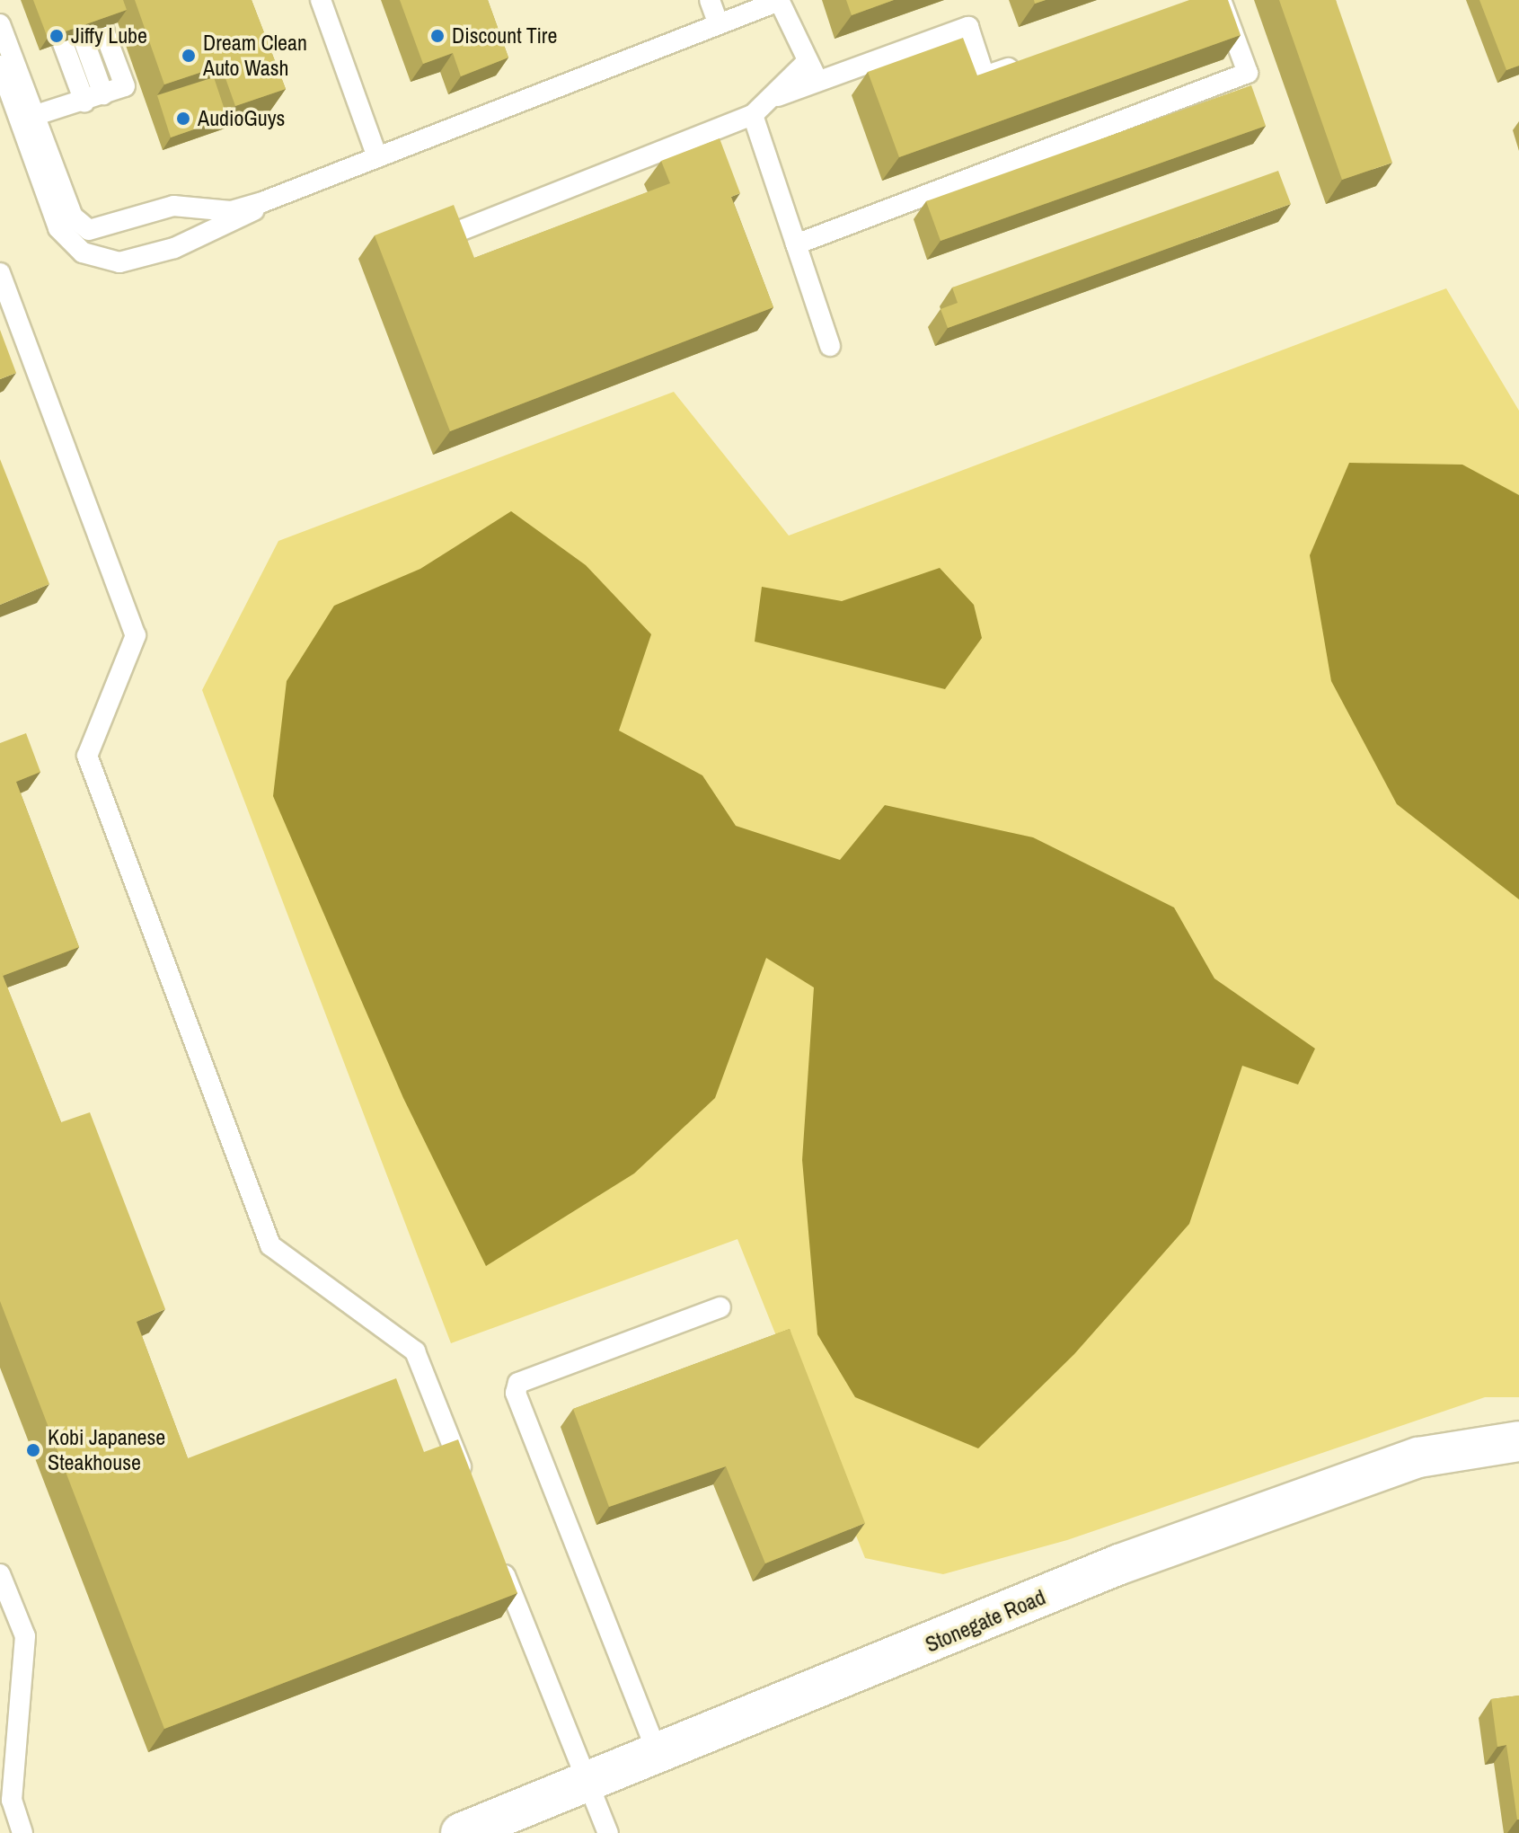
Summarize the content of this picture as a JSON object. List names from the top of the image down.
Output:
{
  "streets": {
    "street": ["Stonegate Road"]
  },
  "places": [
    "Jiffy Lube",
    "Discount Tire",
    "Dream Clean Auto Wash",
    "AudioGuys",
    "Kobi Japanese Steakhouse"
  ]
}
